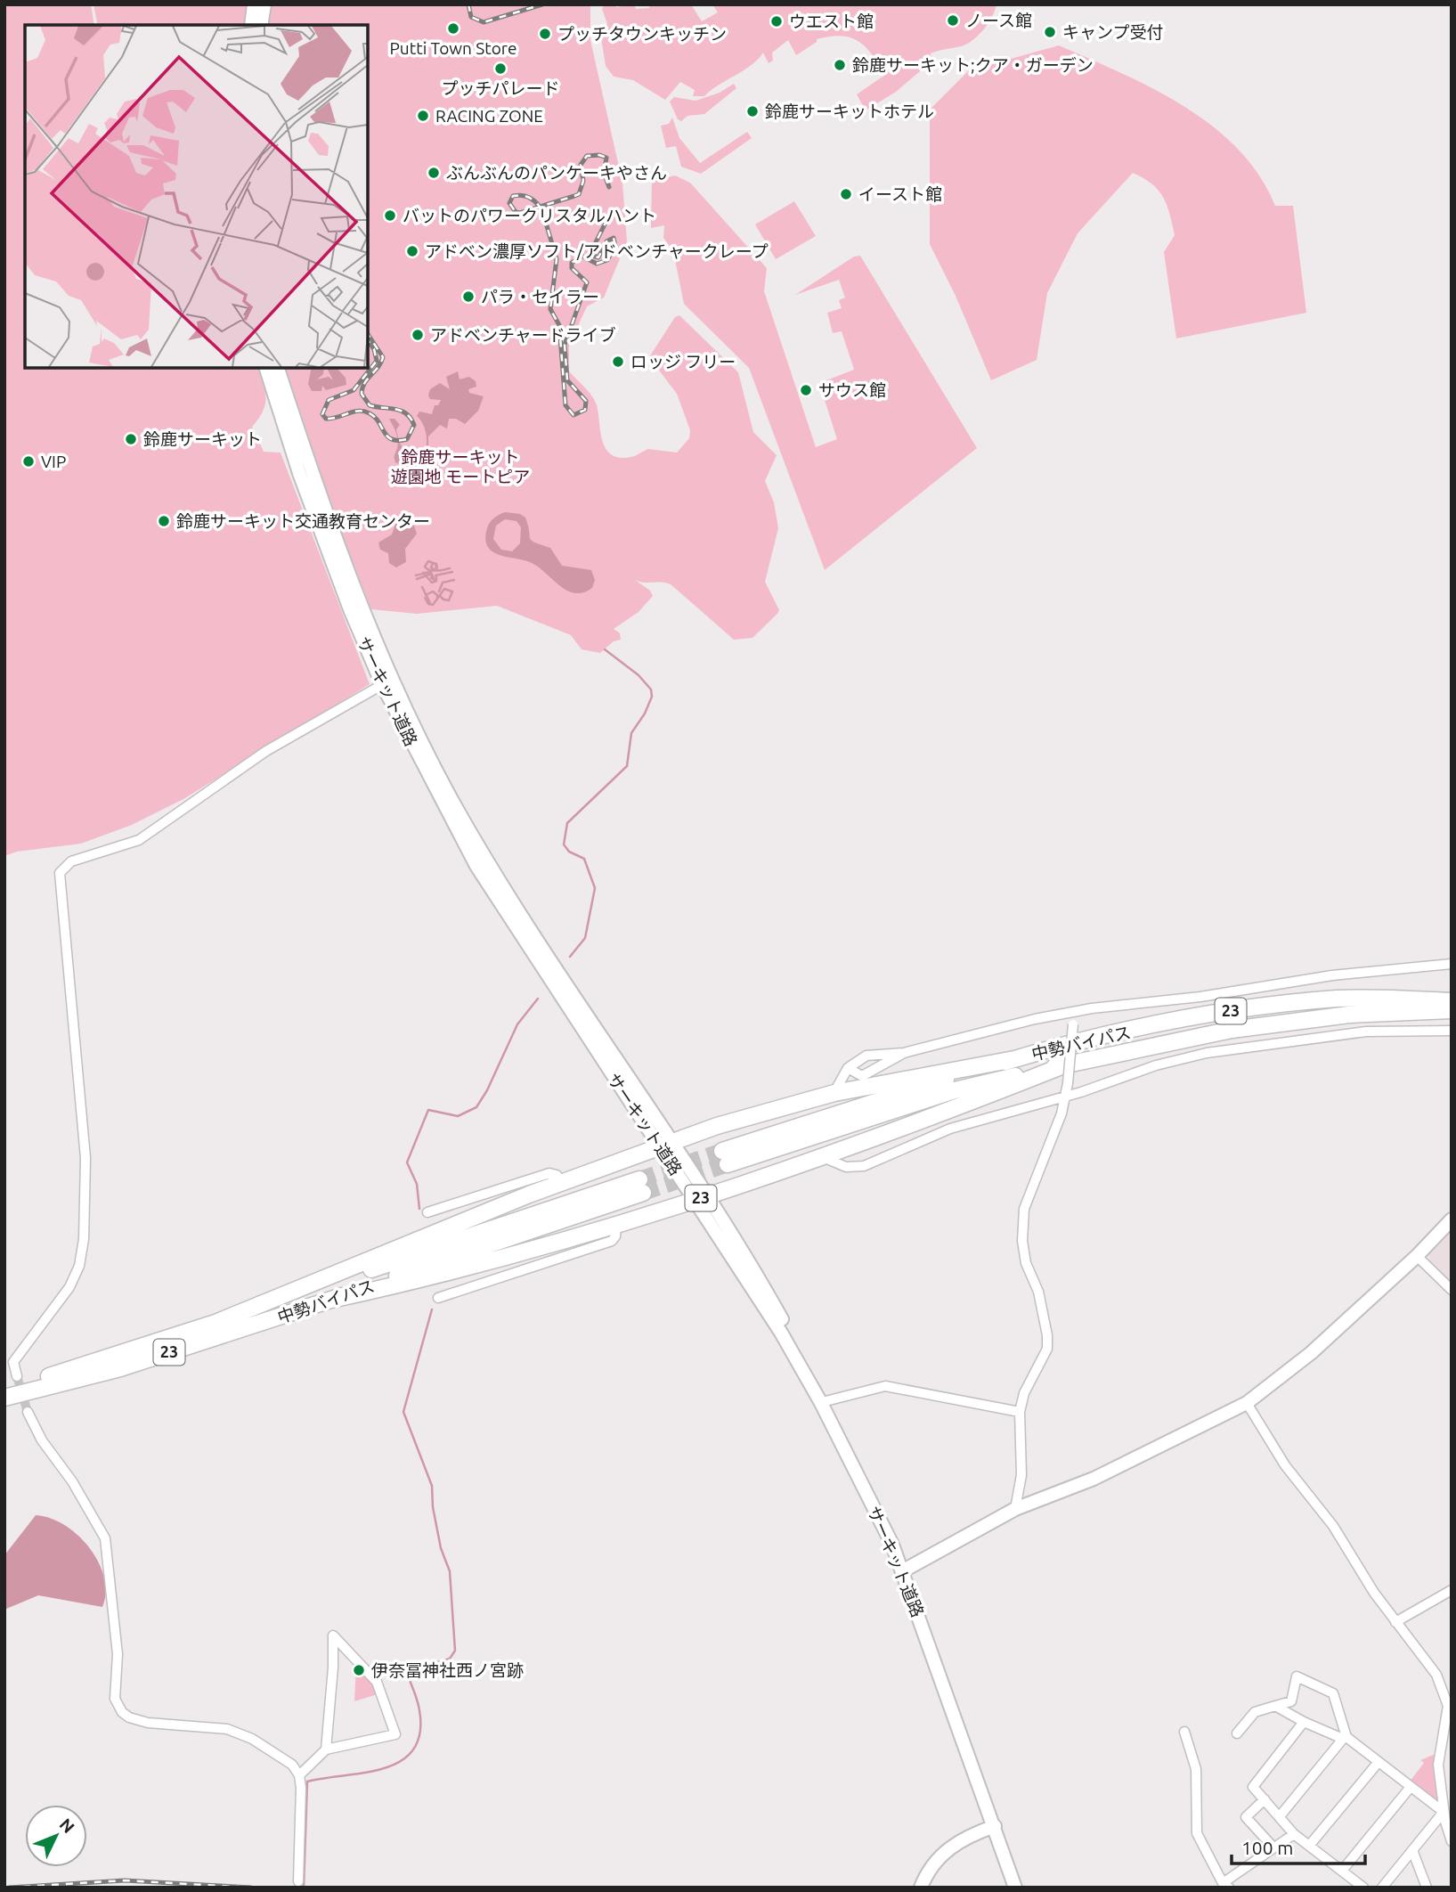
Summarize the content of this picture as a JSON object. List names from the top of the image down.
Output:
{
  "streets": {
    "highway": ["23", "中勢バイパス"],
    "street": ["サーキット道路"]
  },
  "crossings": [
    ["サーキット道路", "23"],
    ["23", "中勢バイパス"]
  ],
  "parks": ["鈴鹿サーキット 遊園地 モートピア"],
  "places": [
    "ノース館",
    "ウエスト館",
    "Putti Town Store",
    "キャンプ受付",
    "プッチタウンキッチン",
    "鈴鹿サーキット;クア・ガーデン",
    "プッチパレード",
    "鈴鹿サーキットホテル",
    "RACING ZONE",
    "ぶんぶんのパンケーキやさん",
    "イースト館",
    "バットのパワークリスタルハント",
    "アドベン濃厚ソフト/アドベンチャークレープ",
    "パラ・セイラー",
    "アドベンチャードライブ",
    "ロッジ フリー",
    "サウス館",
    "鈴鹿サーキット",
    "VIP",
    "鈴鹿サーキット交通教育センター",
    "伊奈冨神社西ノ宮跡"
  ],
  "scale_bar": "100 m",
  "north": "top right"
}
